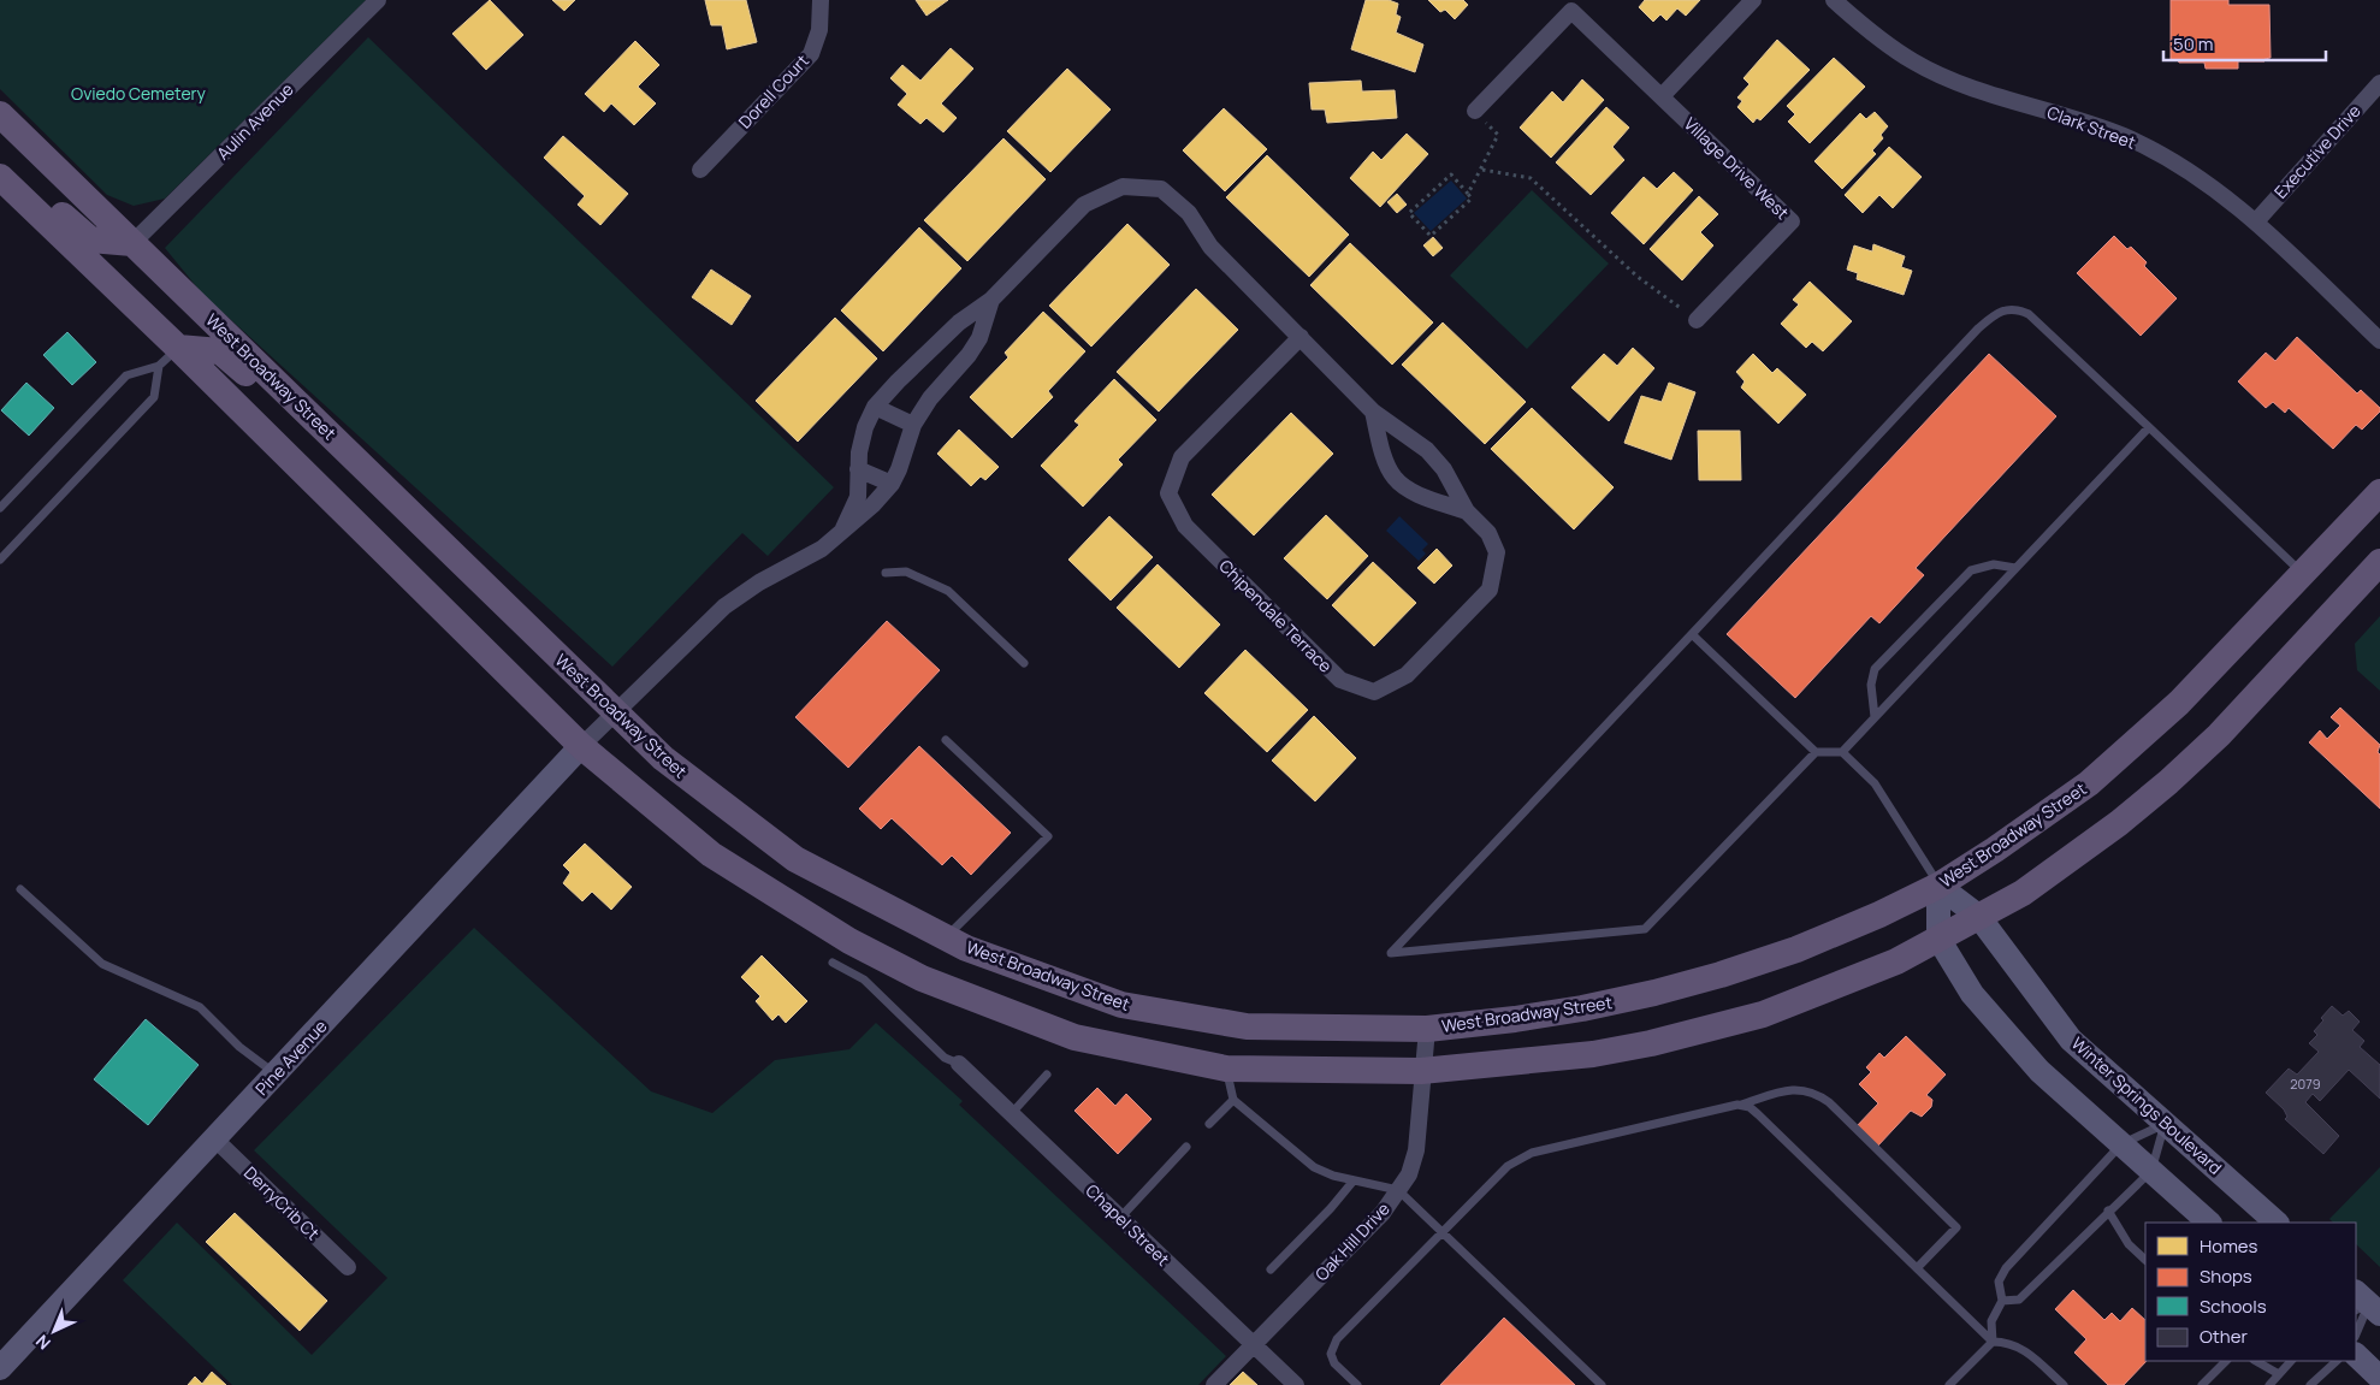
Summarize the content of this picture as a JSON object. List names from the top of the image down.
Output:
{
  "streets": {
    "main road": ["West Broadway Street"],
    "street": [
      "Dorell Court",
      "Aulin Avenue",
      "Clark Street",
      "Executive Drive",
      "Village Drive West",
      "Chipendale Terrace",
      "Pine Avenue",
      "Winter Springs Boulevard",
      "DerryCrib Ct",
      "Chapel Street",
      "Oak Hill Drive"
    ]
  },
  "crossings": [
    ["Aulin Avenue", "West Broadway Street"],
    ["Clark Street", "Executive Drive"],
    ["West Broadway Street", "Chipendale Terrace"],
    ["West Broadway Street", "Winter Springs Boulevard"],
    ["West Broadway Street", "Oak Hill Drive"],
    ["Chipendale Terrace", "Pine Avenue"],
    ["Pine Avenue", "DerryCrib Ct"],
    ["Chapel Street", "Oak Hill Drive"]
  ],
  "parks": ["Oviedo Cemetery"],
  "house_numbers": ["2079"],
  "legend": [
    "Homes",
    "Shops",
    "Schools",
    "Other"
  ],
  "scale_bar": "50 m",
  "north": "bottom left"
}
